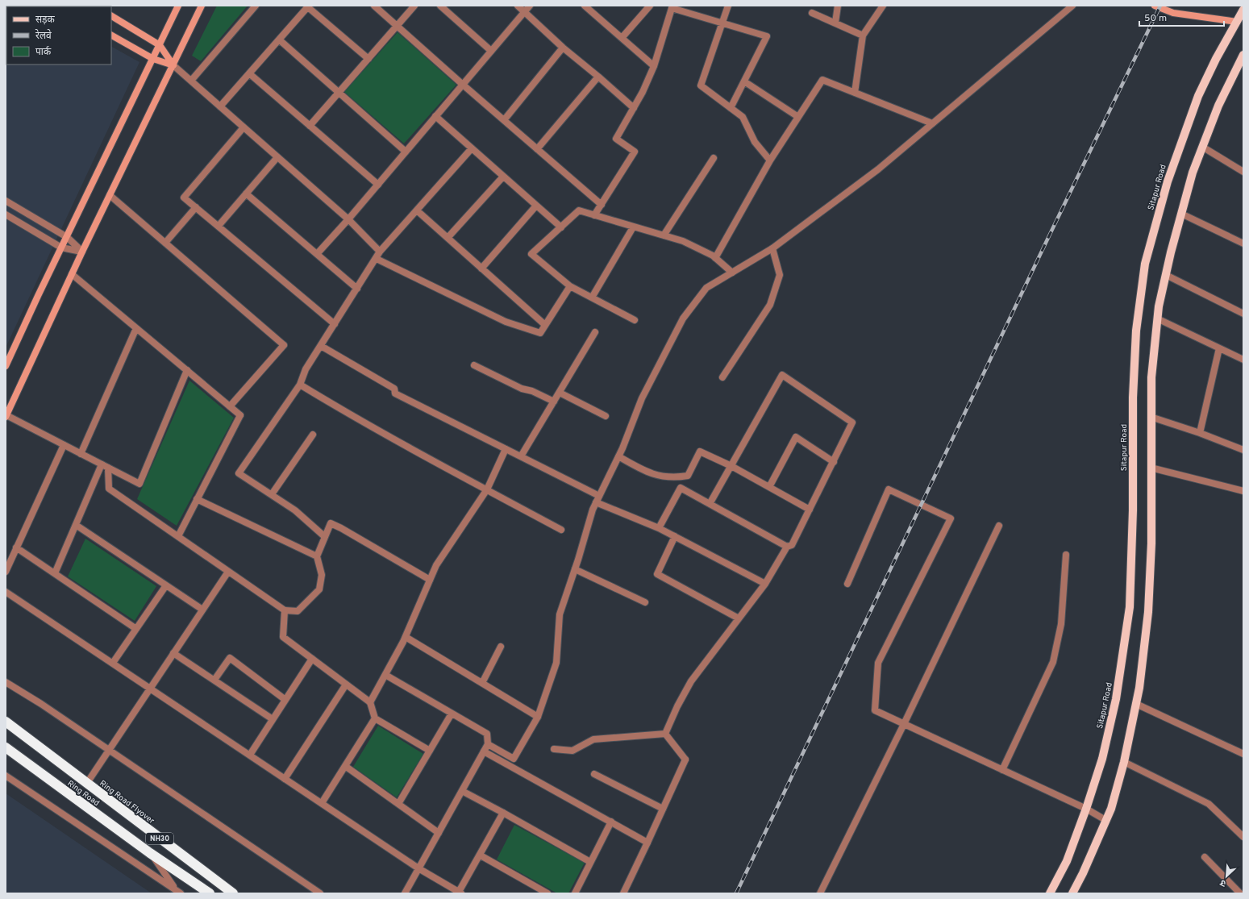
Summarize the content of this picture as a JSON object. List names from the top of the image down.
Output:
{
  "streets": {
    "highway": ["Ring Road", "Ring Road Flyover", "NH30"],
    "main road": ["Sitapur Road"]
  },
  "crossings": [
    ["Ring Road", "Ring Road Flyover"],
    ["Ring Road", "NH30"]
  ],
  "legend": ["सड़क", "रेलवे", "पार्क"],
  "scale_bar": "50 m",
  "north": "bottom left"
}
